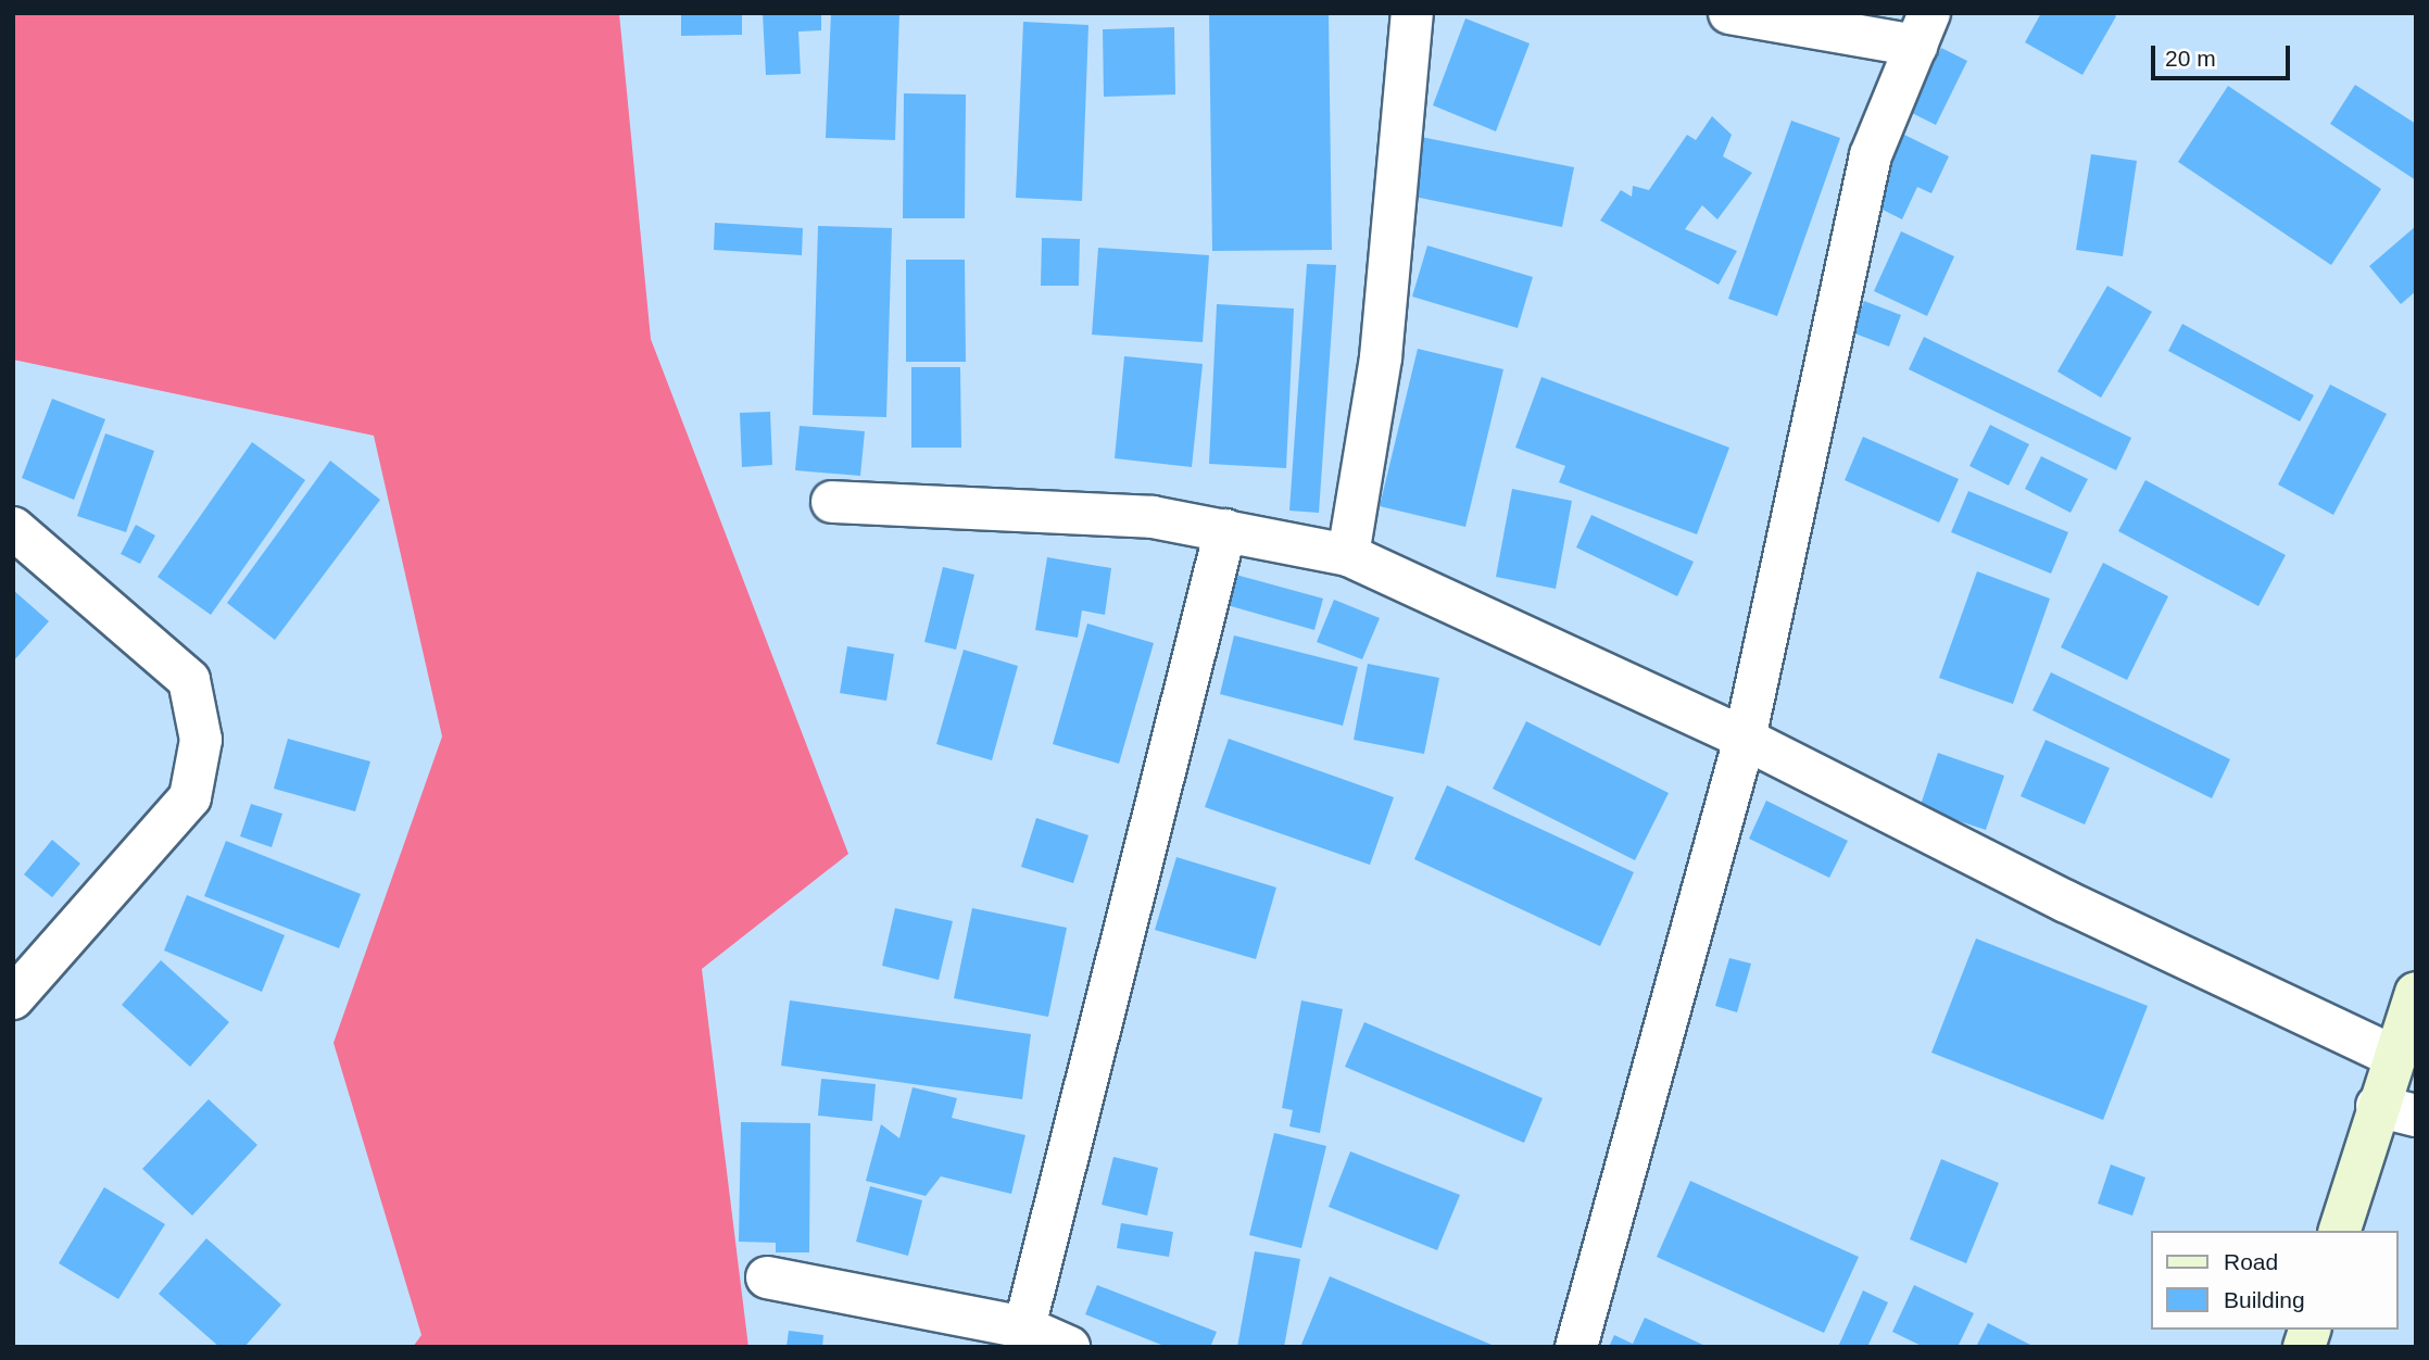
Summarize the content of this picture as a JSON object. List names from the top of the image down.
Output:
{
  "legend": ["Road", "Building"],
  "scale_bar": "20 m"
}
